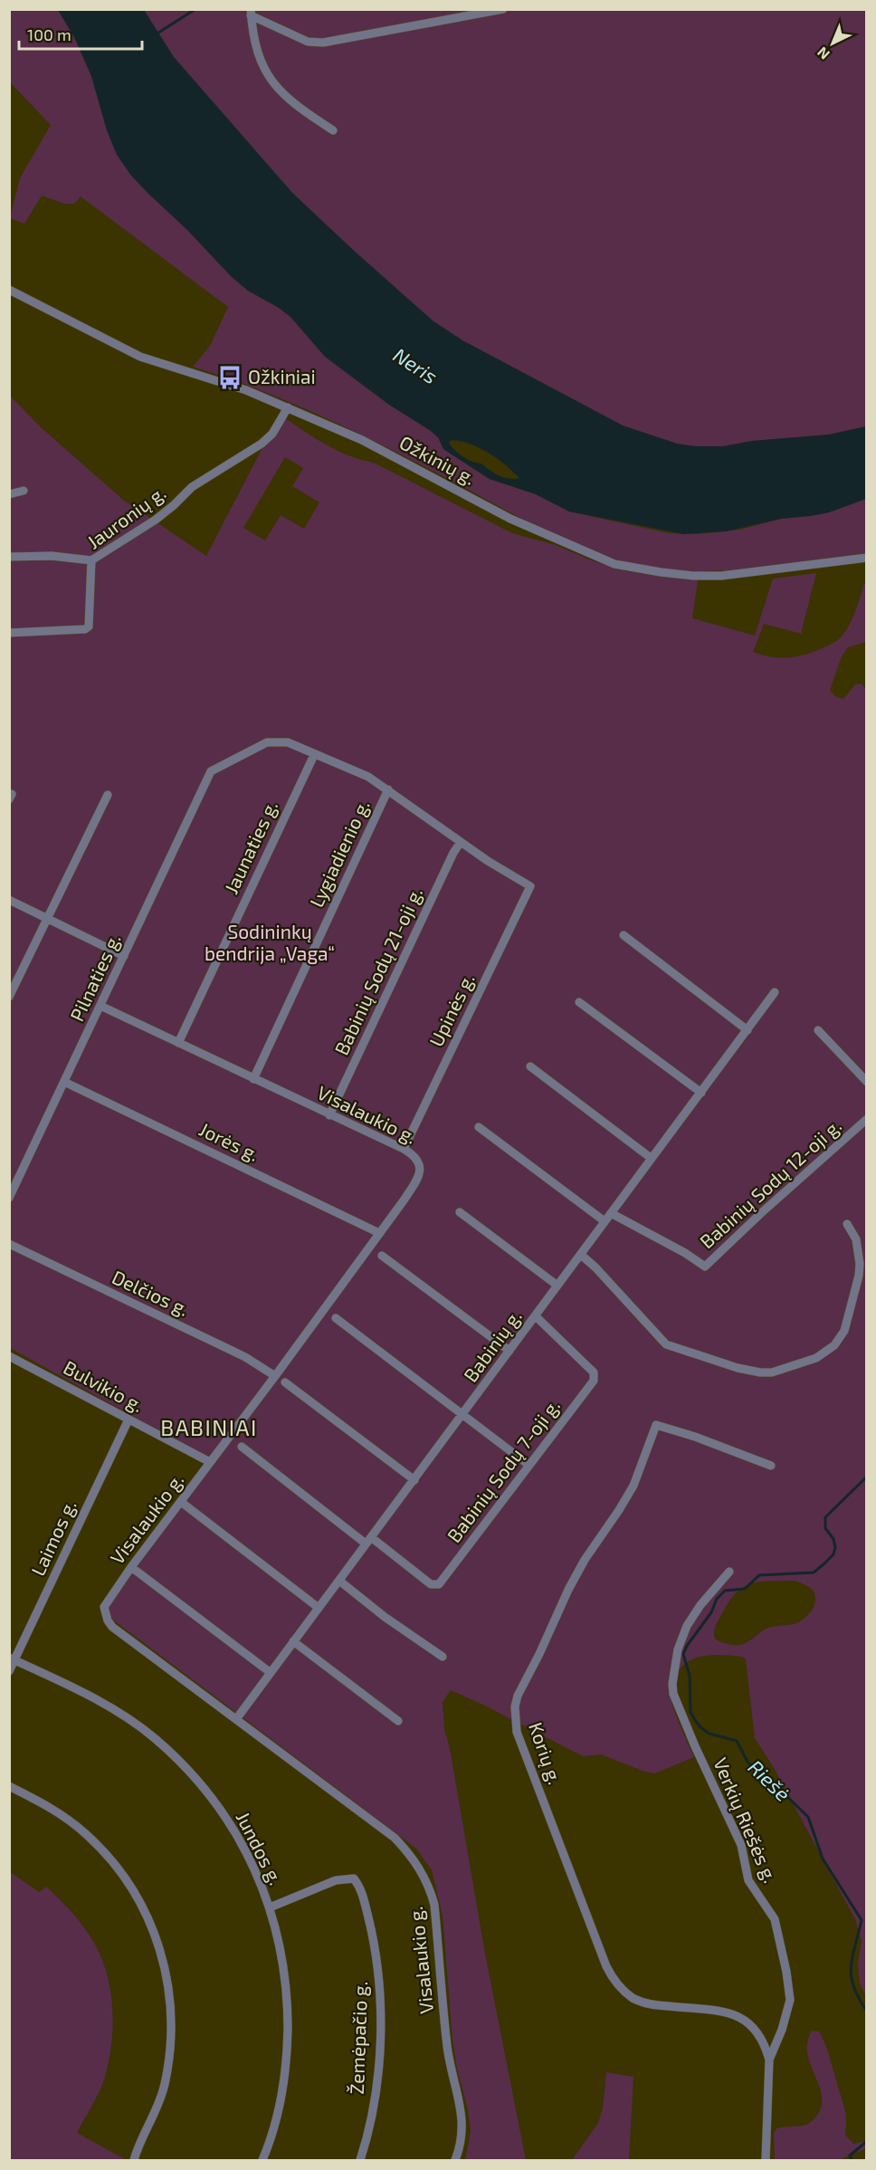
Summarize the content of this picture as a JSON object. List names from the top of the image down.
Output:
{
  "streets": {
    "street": [
      "Ožkinių g.",
      "Jauronių g.",
      "Jaunaties g.",
      "Lygiadienio g.",
      "Babinių Sodų 21-oji g.",
      "Pilnaties g.",
      "Upinės g.",
      "Visalaukio g.",
      "Jorės g.",
      "Babinių Sodų 12-oji g.",
      "Delčios g.",
      "Babinių g.",
      "Bulvikio g.",
      "Babinių Sodų 7-oji g.",
      "Laimos g.",
      "Korių g.",
      "Verkių Riešės g.",
      "Jundos g.",
      "Žemėpačio g."
    ]
  },
  "crossings": [
    ["Ožkinių g.", "Jauronių g."],
    ["Jaunaties g.", "Pilnaties g."],
    ["Jaunaties g.", "Visalaukio g."],
    ["Lygiadienio g.", "Visalaukio g."],
    ["Babinių Sodų 21-oji g.", "Upinės g."],
    ["Babinių Sodų 21-oji g.", "Visalaukio g."],
    ["Pilnaties g.", "Visalaukio g."],
    ["Pilnaties g.", "Jorės g."],
    ["Upinės g.", "Visalaukio g."],
    ["Visalaukio g.", "Jorės g."],
    ["Visalaukio g.", "Delčios g."],
    ["Visalaukio g.", "Babinių g."],
    ["Visalaukio g.", "Bulvikio g."],
    ["Babinių Sodų 12-oji g.", "Babinių g."],
    ["Babinių g.", "Babinių Sodų 7-oji g."],
    ["Bulvikio g.", "Laimos g."],
    ["Laimos g.", "Jundos g."],
    ["Korių g.", "Verkių Riešės g."],
    ["Jundos g.", "Žemėpačio g."]
  ],
  "districts": ["BABINIAI"],
  "water": ["Neris", "Riešė"],
  "parks": ["Sodininkų bendrija „Vaga“"],
  "places": {
    "bus stop": ["Ožkiniai"]
  },
  "scale_bar": "100 m",
  "north": "bottom left"
}
